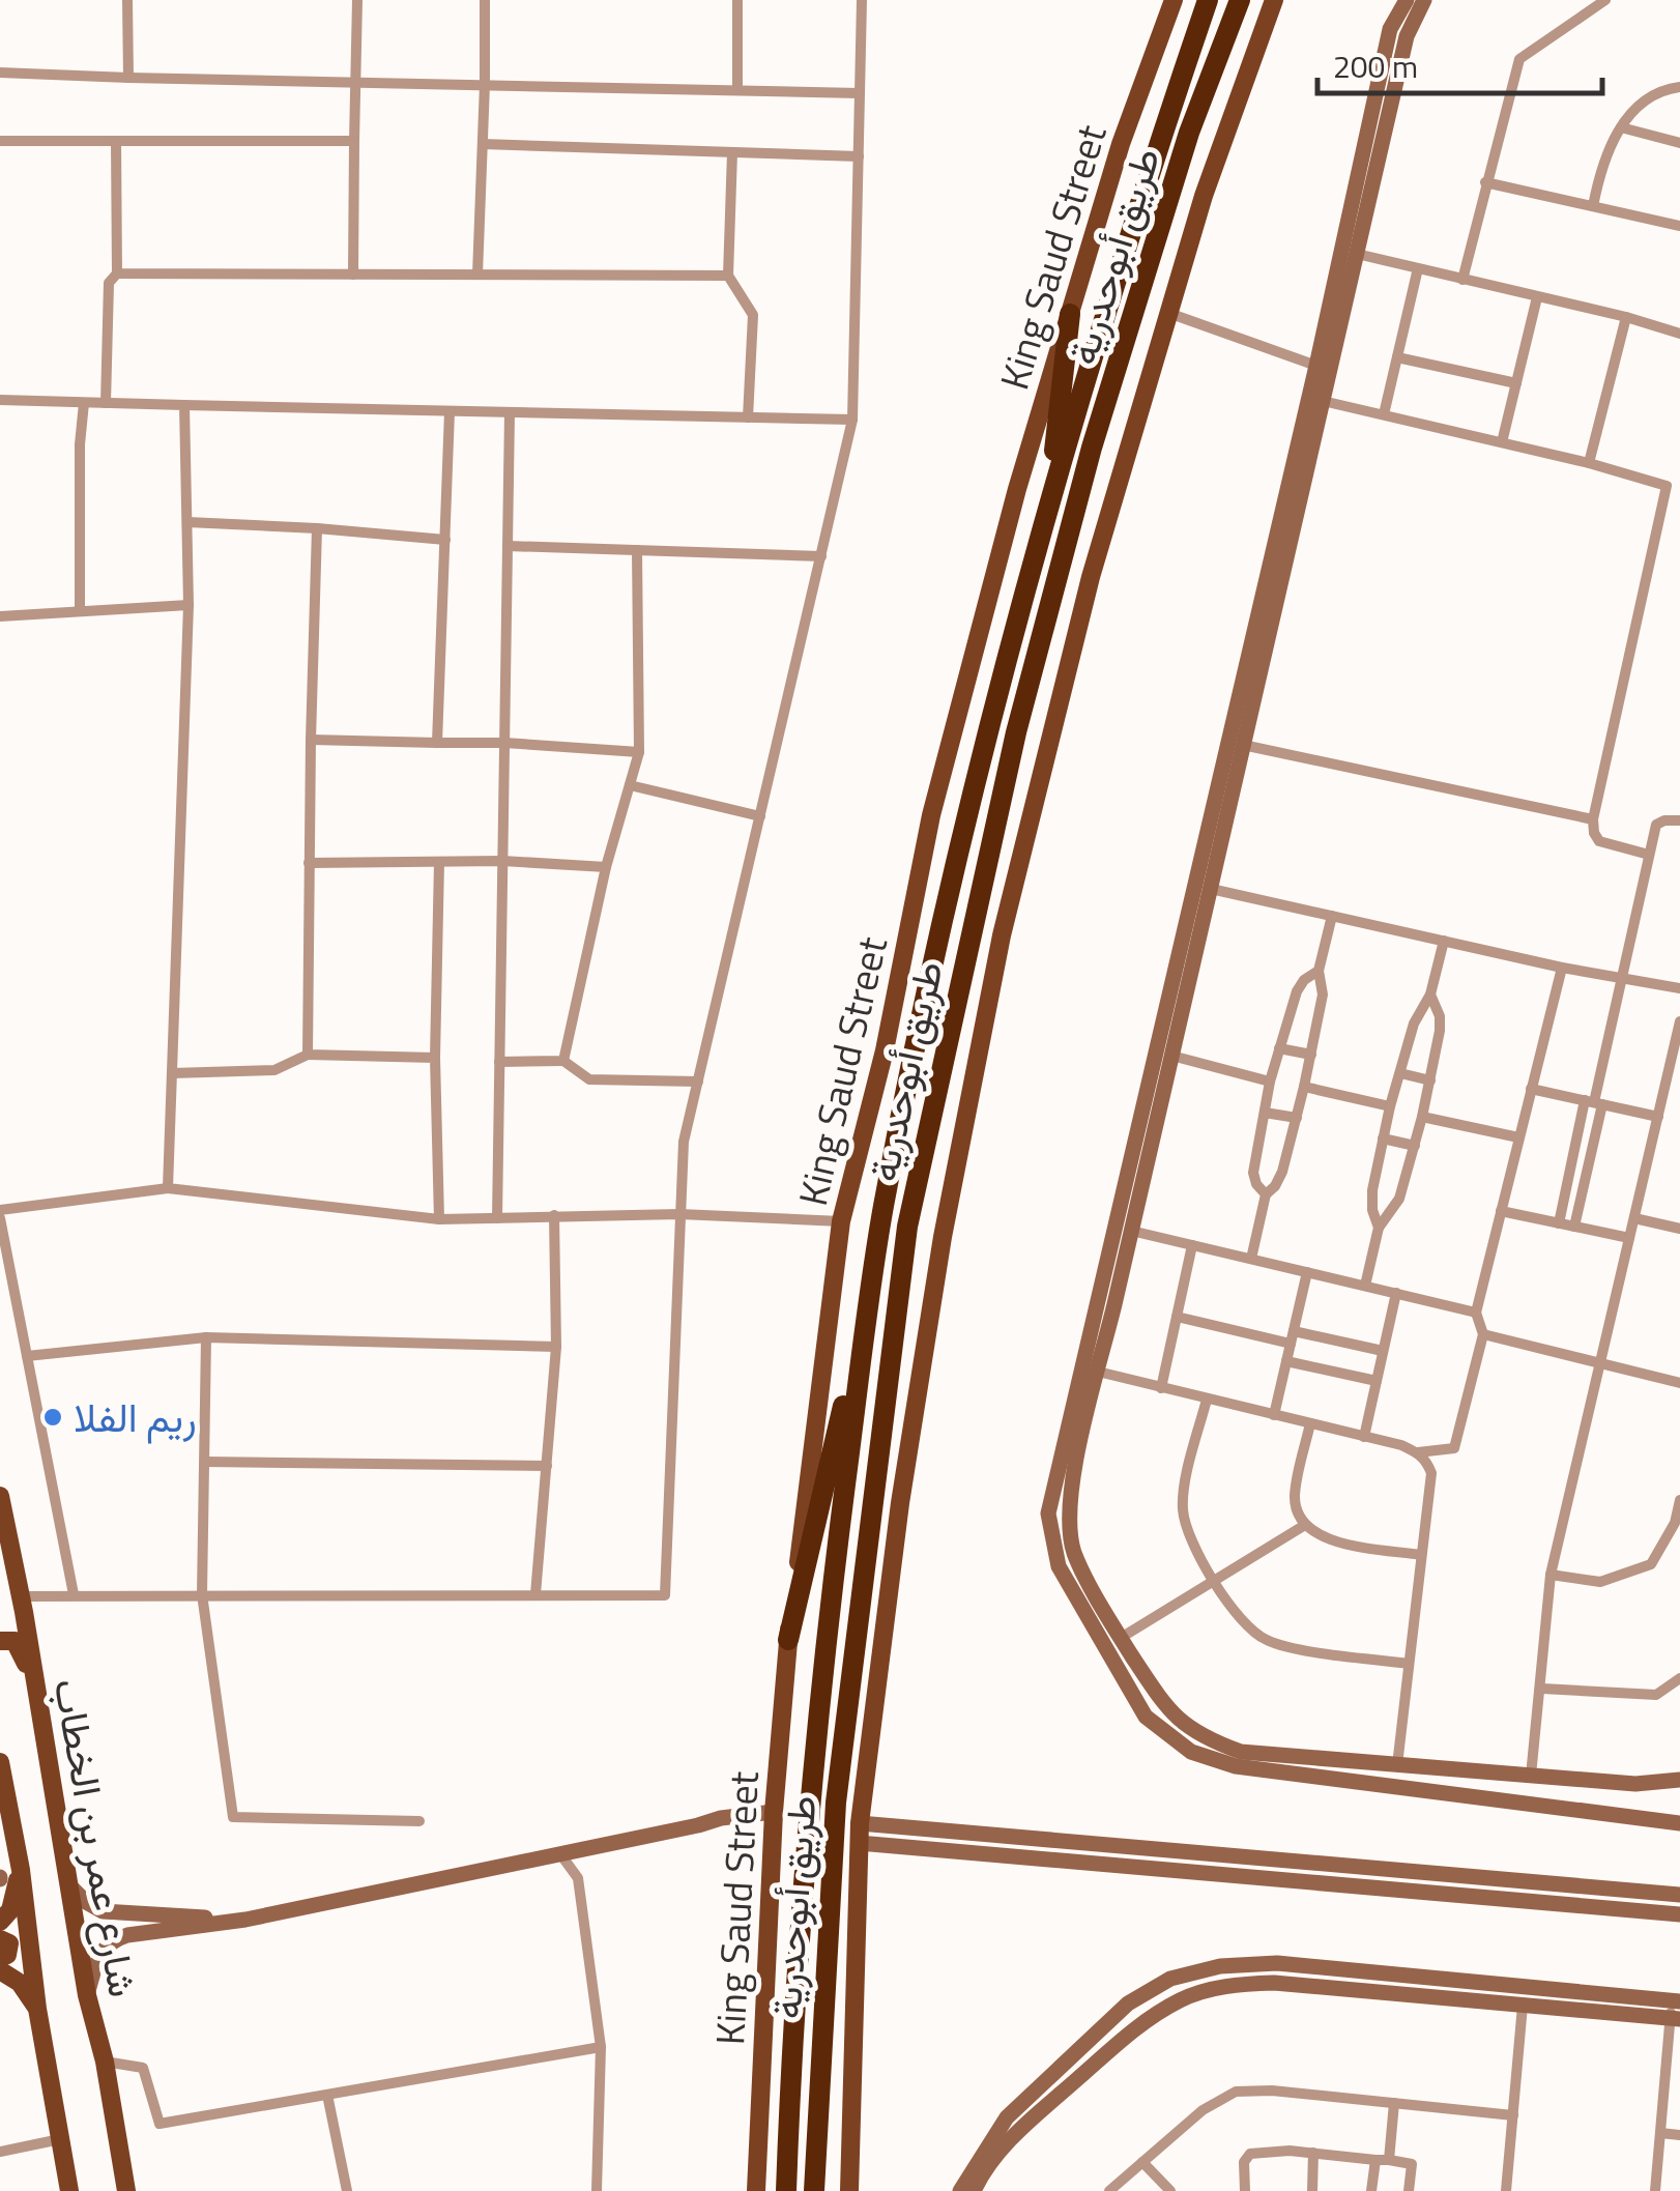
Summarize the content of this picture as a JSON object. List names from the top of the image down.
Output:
{
  "streets": {
    "highway": ["طريق أبوحدرية"],
    "main road": ["King Saud Street", "شارع عمر بن الخطاب"]
  },
  "places": ["ريم الفلا"],
  "scale_bar": "200 m"
}
